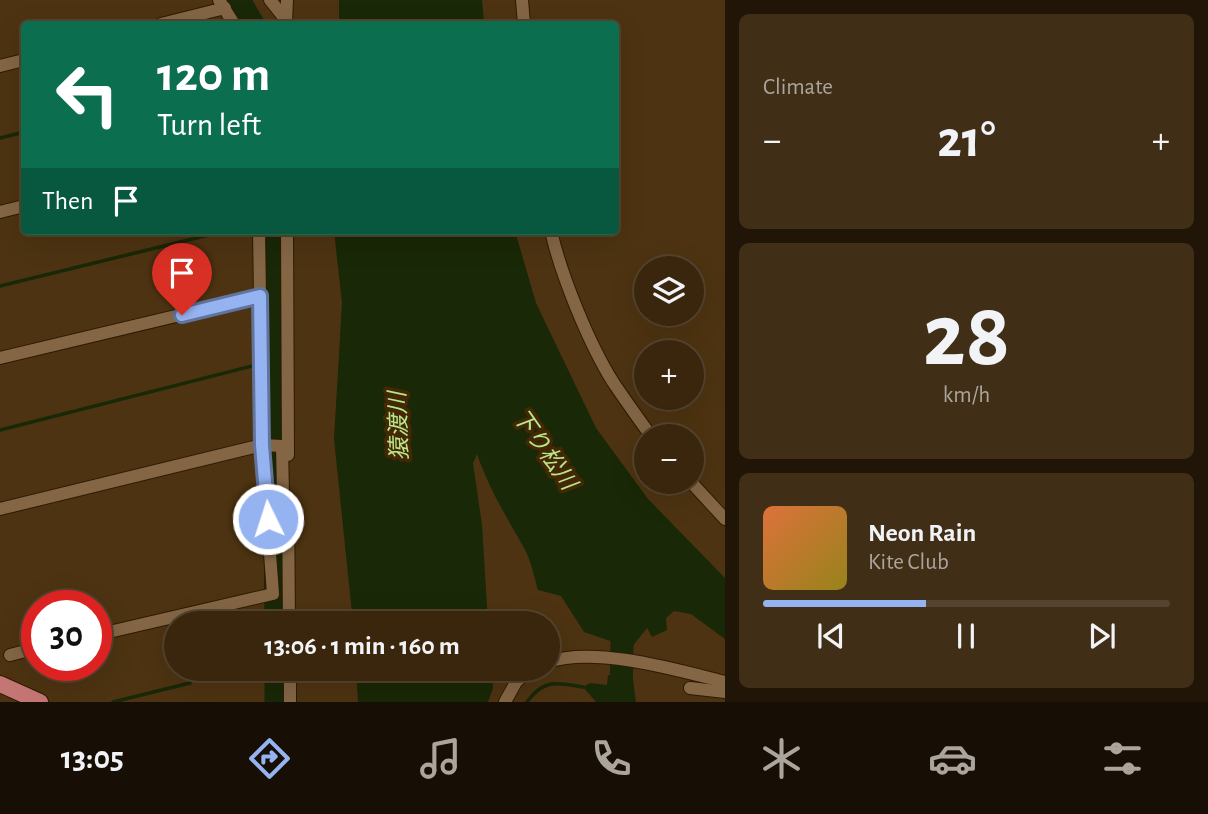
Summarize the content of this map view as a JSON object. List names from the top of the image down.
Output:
{
  "water": ["猿渡川", "下り松川"],
  "page": {
    "tile": [
      "Climate",
      ["28", "km/h"]
    ],
    "turn": ["120 m", "Turn left"],
    "heat": ["−", "21°", "+"],
    "then": "Then",
    "map_buttons": ["+", "−"],
    "song": ["Neon Rain", "Kite Club"],
    "limit": "30",
    "trip": "13:06 · 1 min · 160 m",
    "tabs": "13:05"
  }
}
